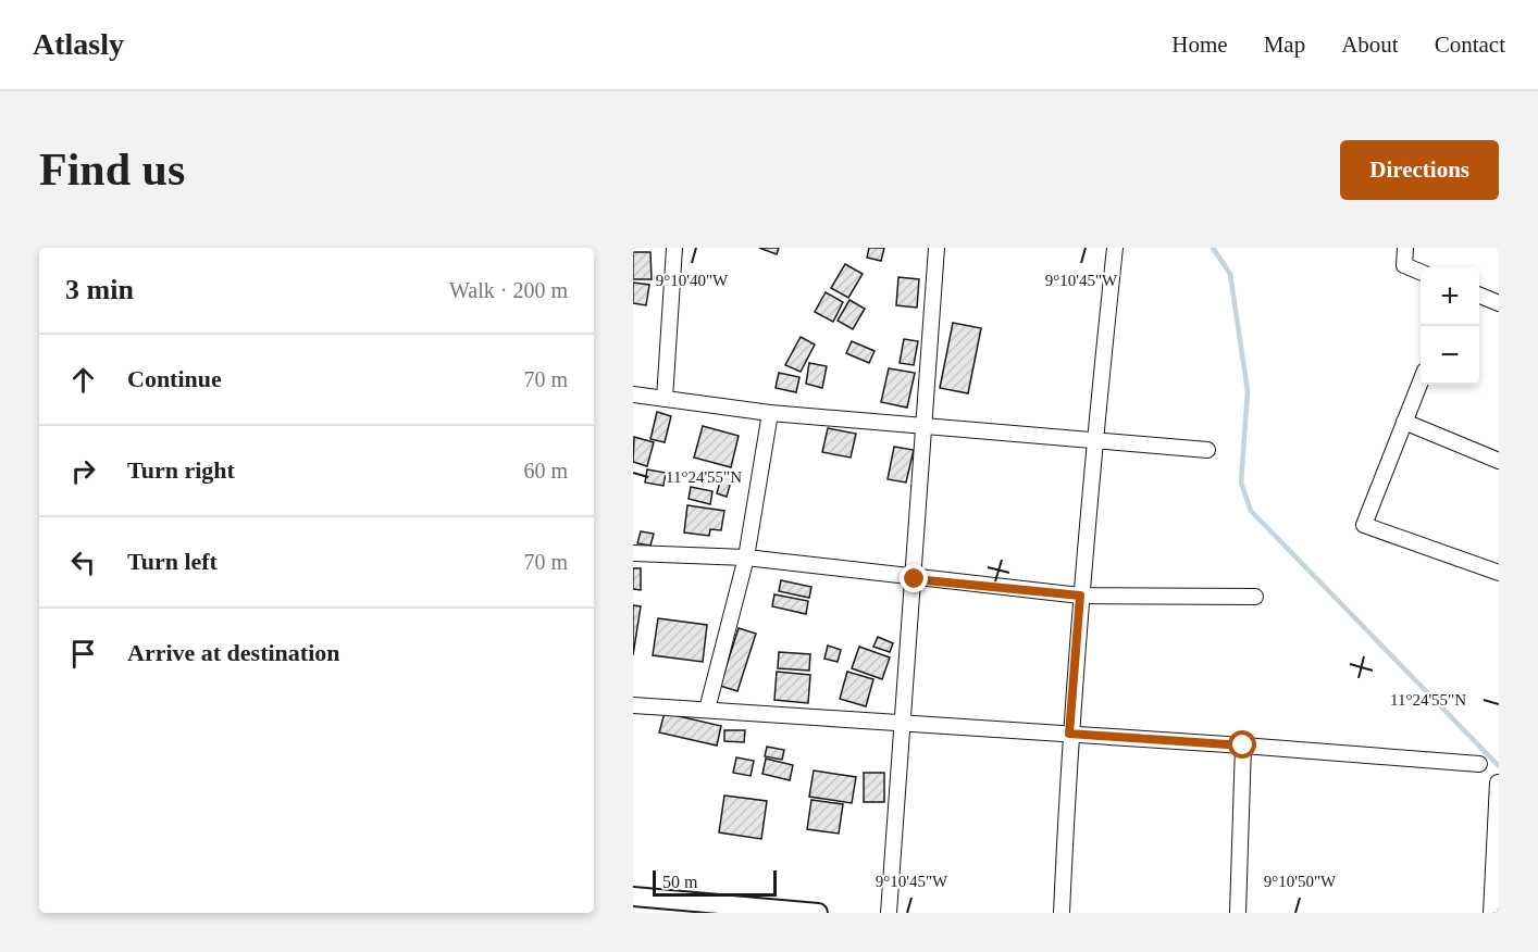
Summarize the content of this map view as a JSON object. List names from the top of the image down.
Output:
{
  "scale_bar": "50 m",
  "page": {
    "header": "Atlasly",
    "nav": [
      "Home",
      "Map",
      "About",
      "Contact"
    ],
    "buttons": "Directions",
    "title": "Find us",
    "heading": ["3 min", "Walk · 200 m"],
    "map_buttons": ["+", "−"],
    "list": [
      ["Continue", "70 m"],
      ["Turn right", "60 m"],
      ["Turn left", "70 m"],
      "Arrive at destination"
    ],
    "scale": "50 m"
  },
  "coordinates": [
    "9°10'40\"W",
    "9°10'45\"W",
    "11°24'55\"N",
    "9°10'50\"W"
  ]
}
